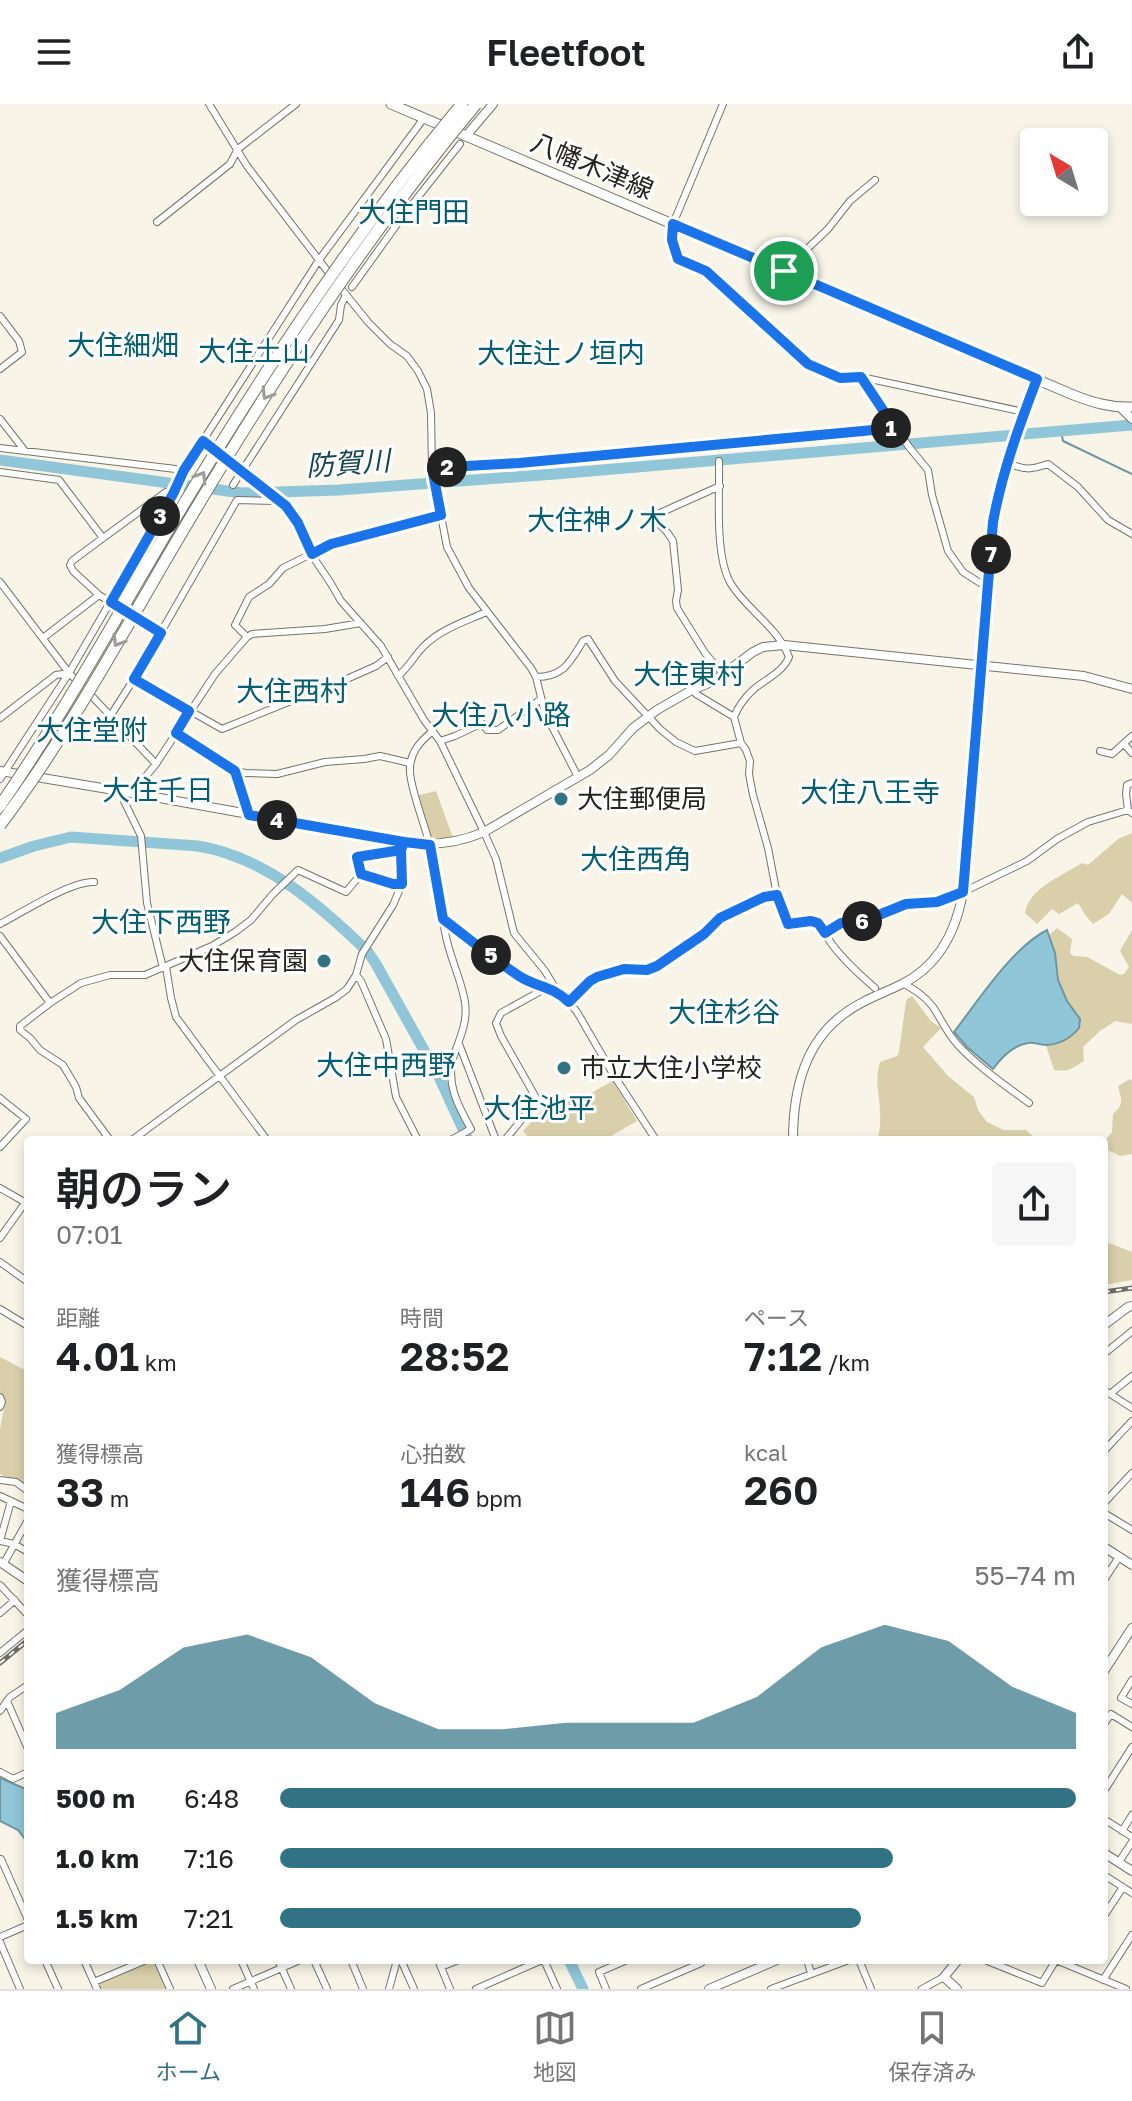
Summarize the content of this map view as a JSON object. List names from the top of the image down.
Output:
{
  "streets": {
    "main road": ["八幡木津線"]
  },
  "districts": [
    "大住門田",
    "大住細畑",
    "大住土山",
    "大住辻ノ垣内",
    "大住神ノ木",
    "大住東村",
    "大住西村",
    "大住八小路",
    "大住堂附",
    "大住千日",
    "大住八王寺",
    "大住西角",
    "大住下西野",
    "大住杉谷",
    "大住中西野",
    "大住池平"
  ],
  "water": ["防賀川"],
  "places": ["大住郵便局", "大住保育園", "市立大住小学校"],
  "north": "top left",
  "page": {
    "header": "Fleetfoot",
    "pins": [
      "1",
      "2",
      "3",
      "7",
      "4",
      "6",
      "5"
    ],
    "heading": ["朝のラン", "07:01"],
    "stats": [
      ["距離", "4.01 km"],
      ["時間", "28:52"],
      ["ペース", "7:12 /km"],
      ["獲得標高", "33 m"],
      ["心拍数", "146 bpm"],
      ["kcal", "260"]
    ],
    "chart": ["獲得標高", "55–74 m"],
    "list": [
      {
        "name": "500 m",
        "note": "6:48"
      },
      {
        "name": "1.0 km",
        "note": "7:16"
      },
      {
        "name": "1.5 km",
        "note": "7:21"
      }
    ],
    "tabs": ["ホーム", "地図", "保存済み"]
  }
}
